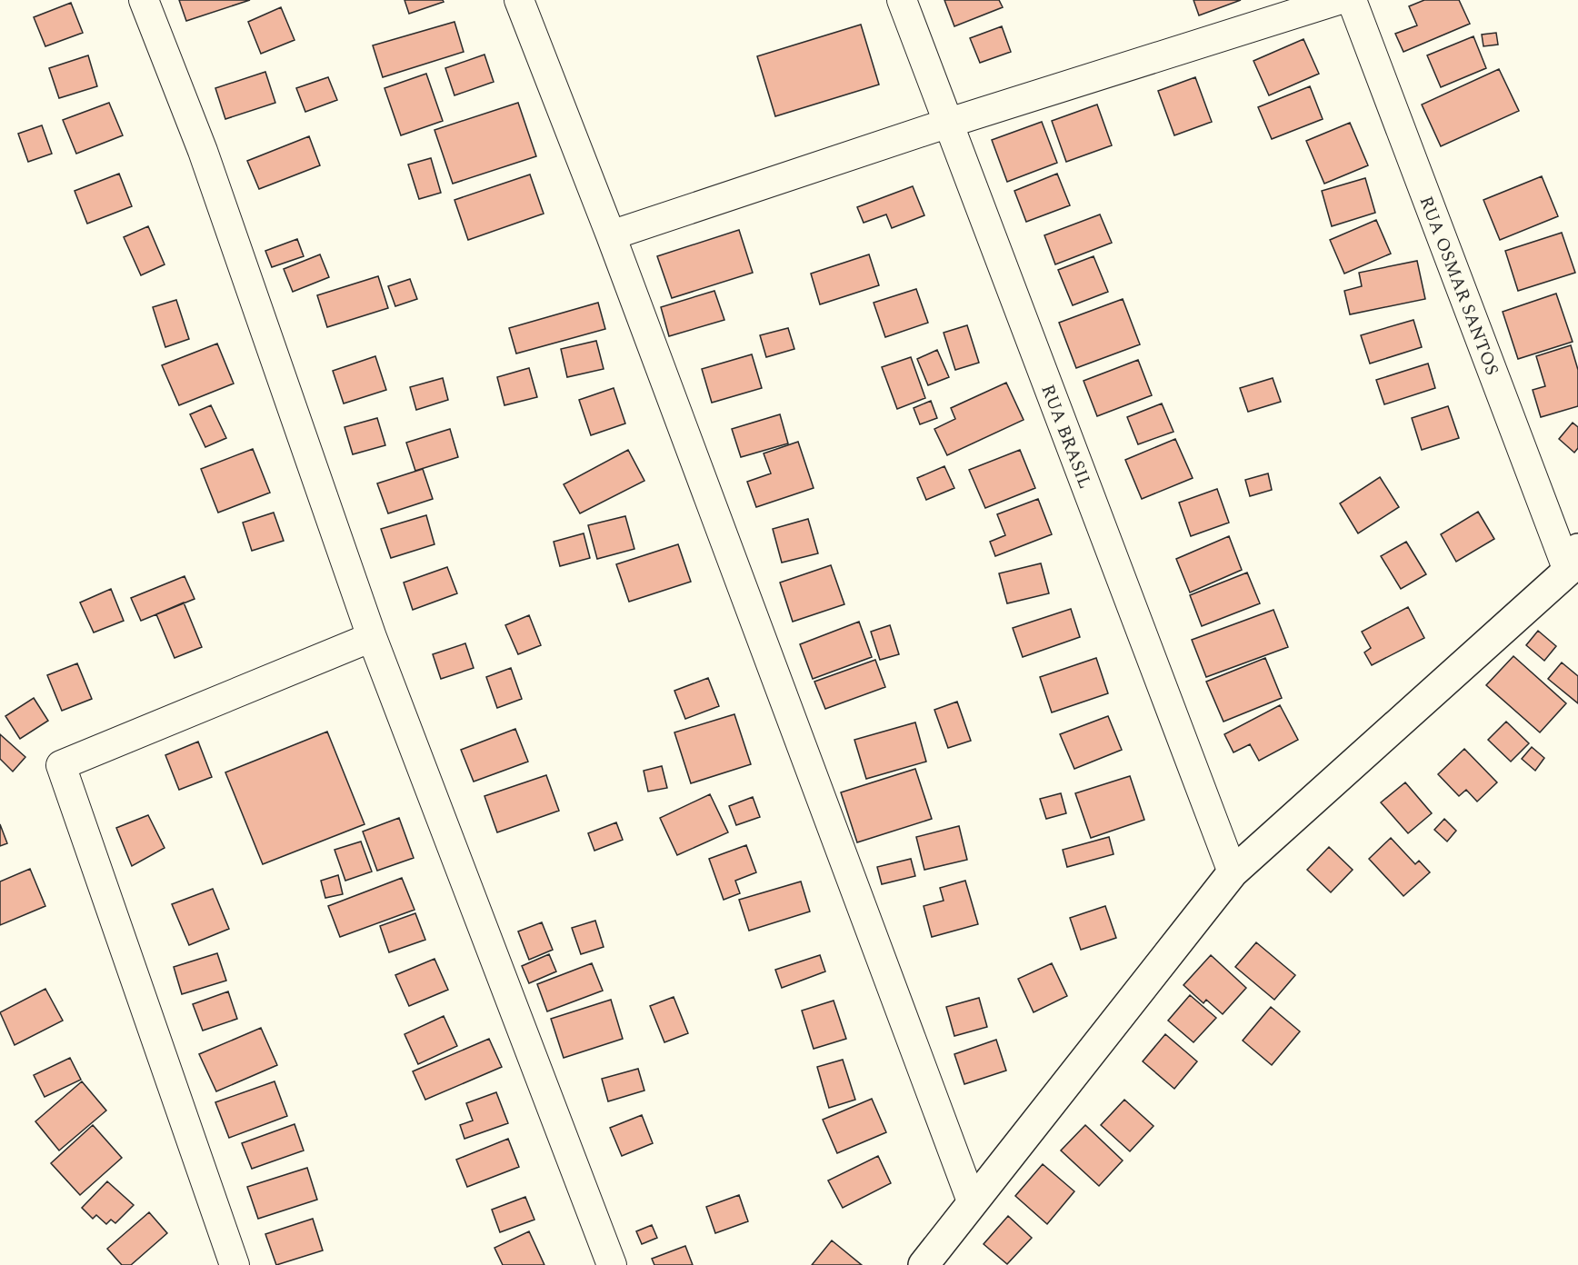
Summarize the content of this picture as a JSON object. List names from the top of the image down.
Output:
{
  "streets": {
    "street": ["RUA OSMAR SANTOS", "RUA BRASIL"]
  }
}
